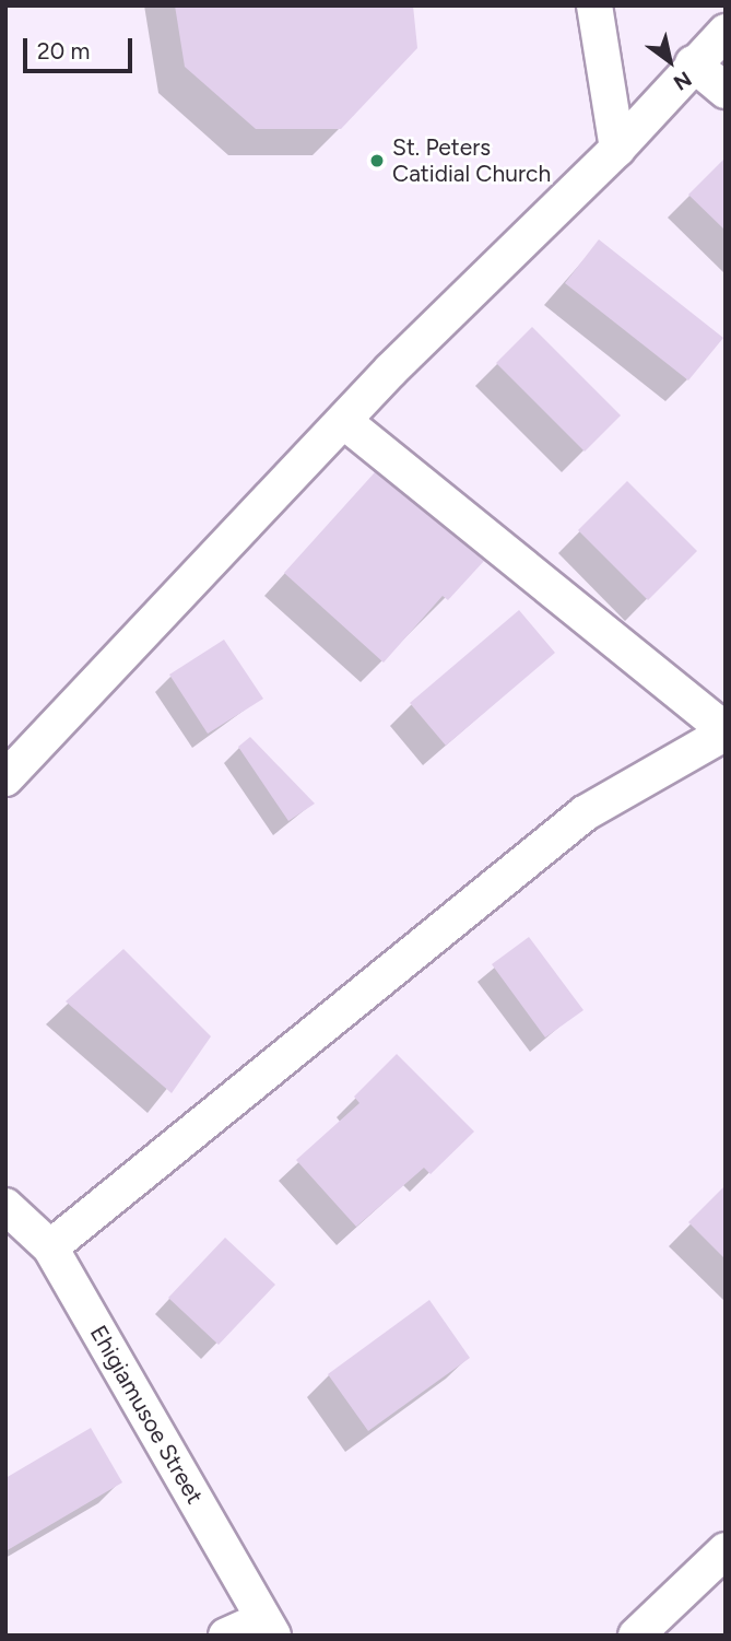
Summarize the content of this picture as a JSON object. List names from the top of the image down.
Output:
{
  "streets": {
    "street": ["Ehigiamusoe Street"]
  },
  "places": ["St. Peters Catidial Church"],
  "scale_bar": "20 m",
  "north": "bottom right"
}
